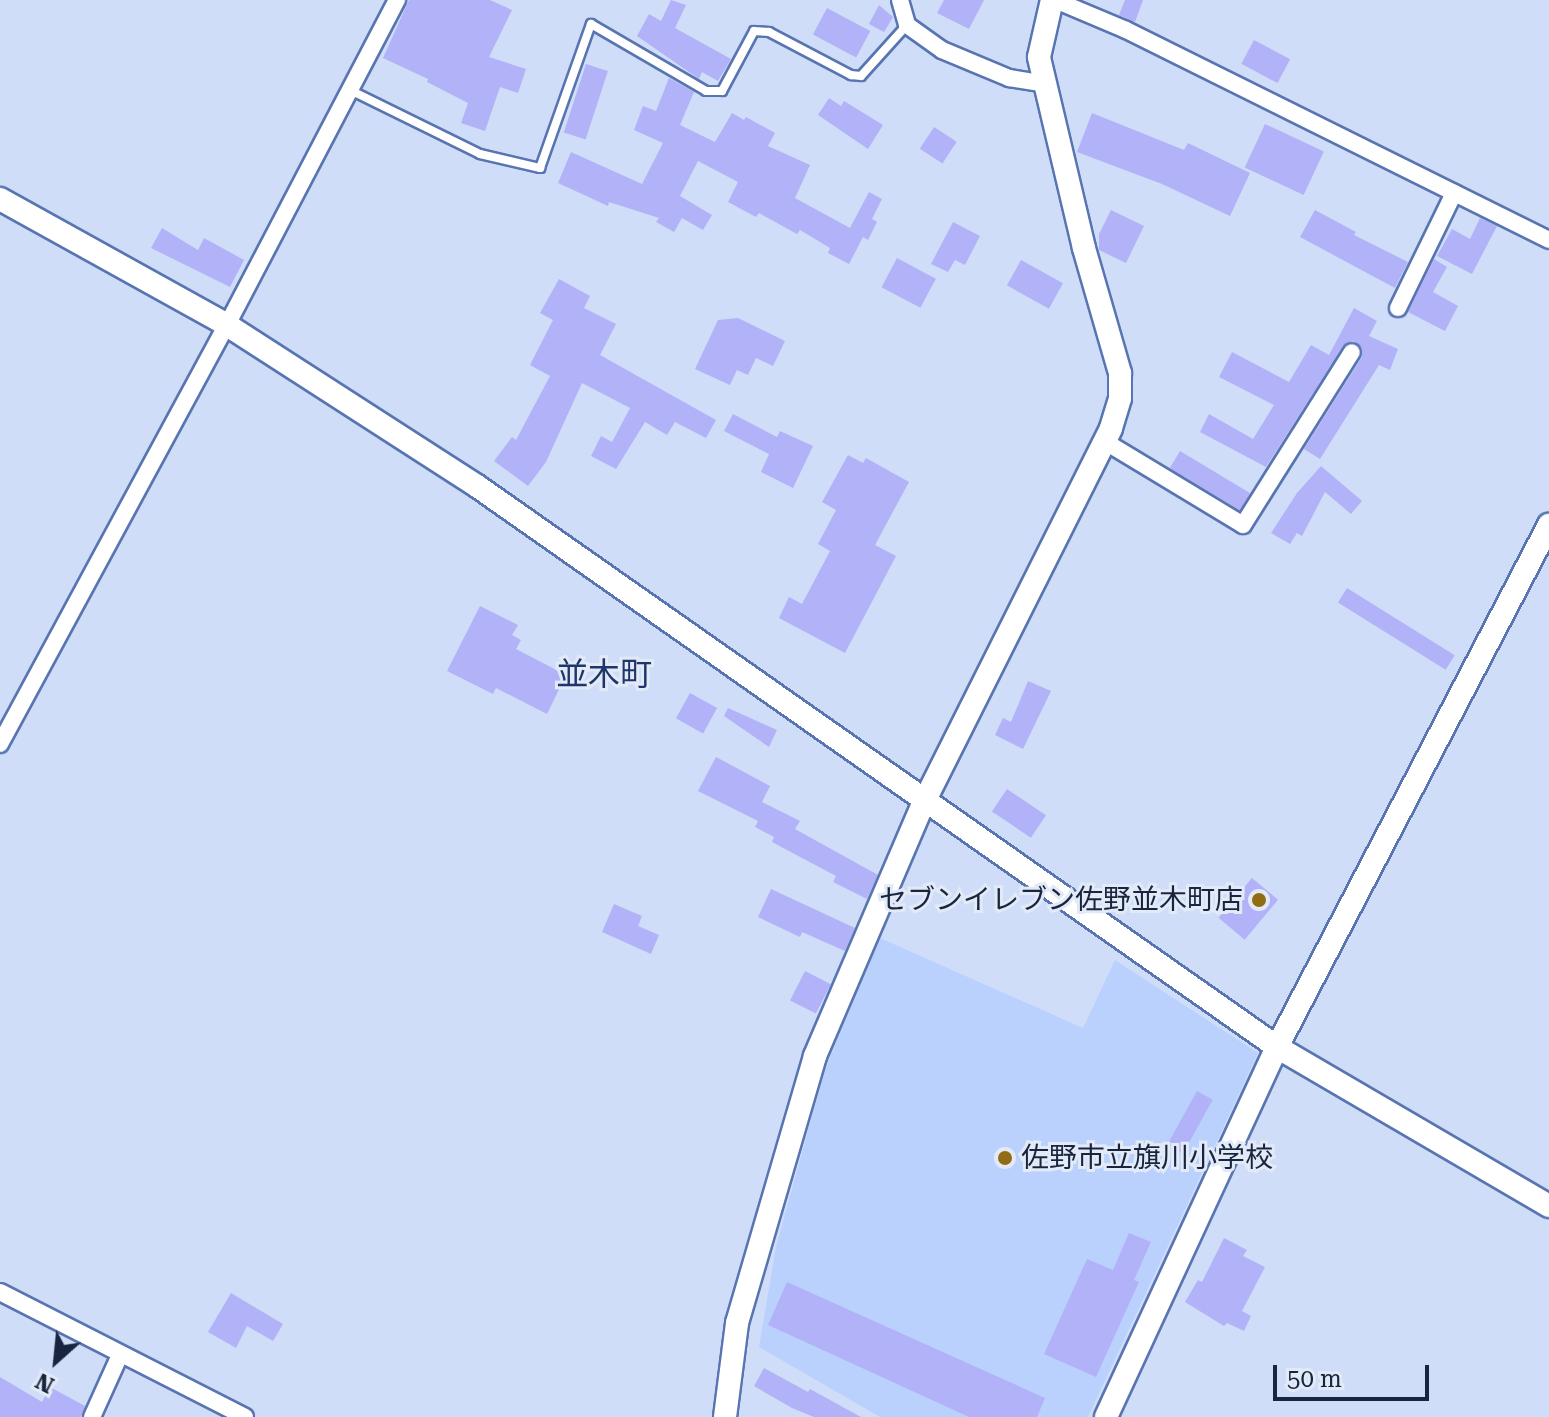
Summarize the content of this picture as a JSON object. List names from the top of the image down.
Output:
{
  "districts": ["並木町"],
  "places": ["セブンイレブン佐野並木町店", "佐野市立旗川小学校"],
  "scale_bar": "50 m",
  "north": "bottom left"
}
